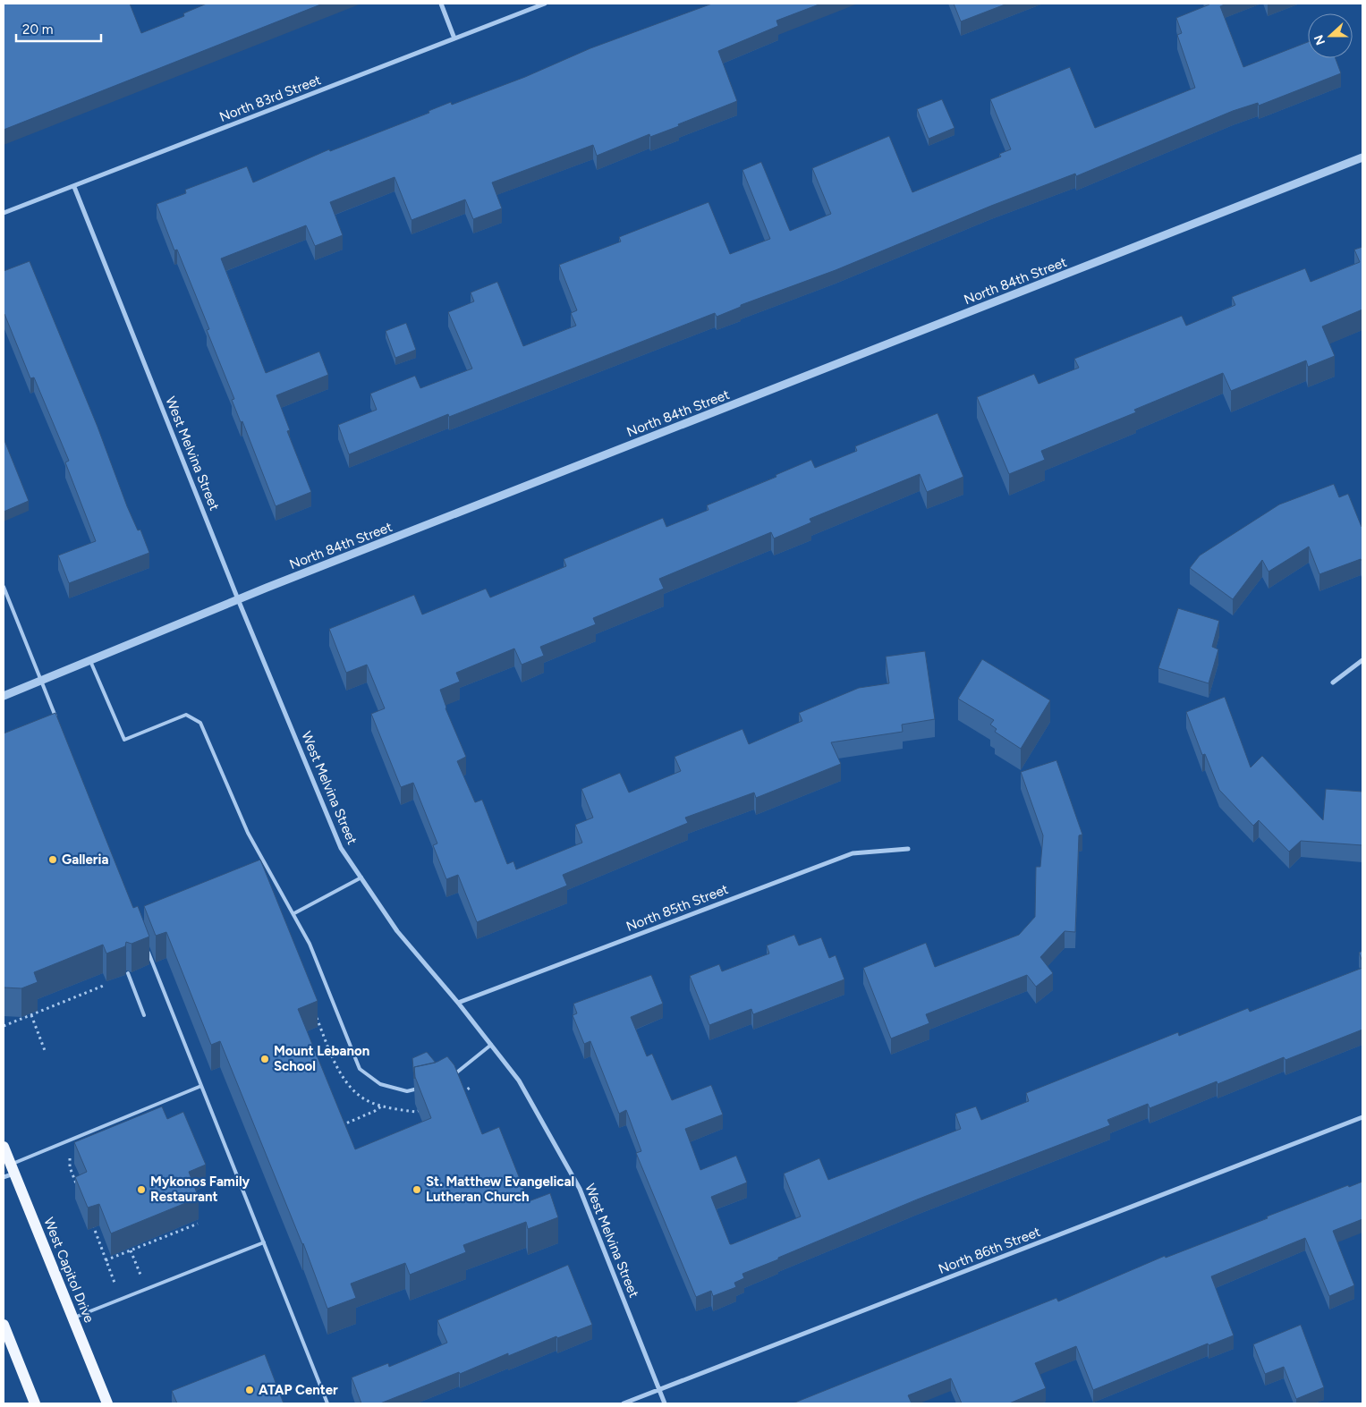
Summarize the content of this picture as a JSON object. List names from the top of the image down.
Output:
{
  "streets": {
    "main road": ["West Capitol Drive"],
    "street": [
      "North 83rd Street",
      "North 84th Street",
      "West Melvina Street",
      "North 85th Street",
      "North 86th Street"
    ]
  },
  "crossings": [
    ["North 83rd Street", "West Melvina Street"],
    ["North 84th Street", "West Melvina Street"],
    ["West Melvina Street", "North 85th Street"],
    ["West Melvina Street", "North 86th Street"]
  ],
  "places": [
    "Galleria",
    "Mount Lebanon School",
    "Mykonos Family Restaurant",
    "St. Matthew Evangelical Lutheran Church",
    "ATAP Center"
  ],
  "scale_bar": "20 m",
  "north": "left"
}
